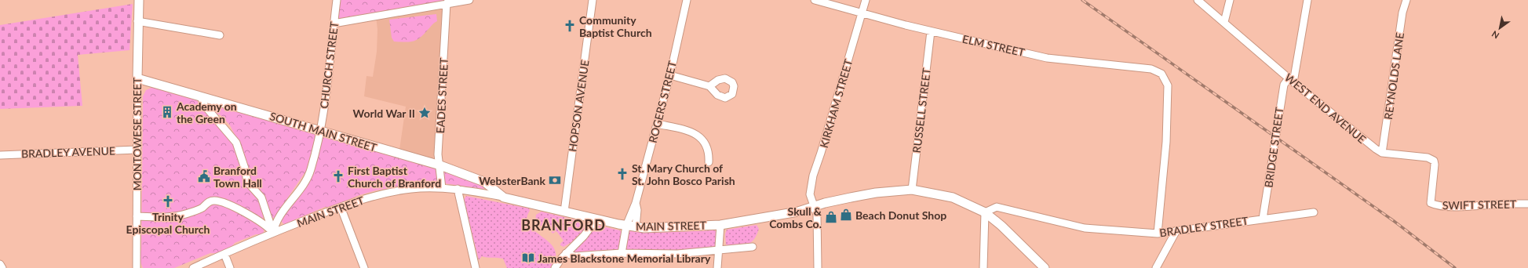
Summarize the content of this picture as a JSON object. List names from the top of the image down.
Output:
{
  "streets": {
    "main road": ["SOUTH MAIN STREET", "MONTOWESE STREET", "MAIN STREET"],
    "street": [
      "ELM STREET",
      "CHURCH STREET",
      "REYNOLDS LANE",
      "EADES STREET",
      "ROGERS STREET",
      "KIRKHAM STREET",
      "HOPSON AVENUE",
      "WEST END AVENUE",
      "RUSSELL STREET",
      "BRIDGE STREET",
      "BRADLEY AVENUE",
      "SWIFT STREET",
      "BRADLEY STREET"
    ]
  },
  "crossings": [
    ["ELM STREET", "KIRKHAM STREET"],
    ["ELM STREET", "RUSSELL STREET"],
    ["ELM STREET", "BRADLEY STREET"],
    ["CHURCH STREET", "SOUTH MAIN STREET"],
    ["CHURCH STREET", "MAIN STREET"],
    ["REYNOLDS LANE", "WEST END AVENUE"],
    ["EADES STREET", "SOUTH MAIN STREET"],
    ["EADES STREET", "MAIN STREET"],
    ["ROGERS STREET", "MAIN STREET"],
    ["KIRKHAM STREET", "MAIN STREET"],
    ["HOPSON AVENUE", "MAIN STREET"],
    ["WEST END AVENUE", "BRIDGE STREET"],
    ["WEST END AVENUE", "SWIFT STREET"],
    ["RUSSELL STREET", "MAIN STREET"],
    ["SOUTH MAIN STREET", "MONTOWESE STREET"],
    ["SOUTH MAIN STREET", "MAIN STREET"],
    ["MONTOWESE STREET", "BRADLEY AVENUE"],
    ["BRIDGE STREET", "BRADLEY STREET"],
    ["MAIN STREET", "BRADLEY STREET"]
  ],
  "districts": ["BRANFORD"],
  "places": {
    "church": [
      "Community Baptist Church",
      "St. Mary Church of St. John Bosco Parish",
      "First Baptist Church of Branford",
      "Trinity Episcopal Church"
    ],
    "building": ["Academy on the Green"],
    "place": ["World War II"],
    "public building": ["Branford Town Hall"],
    "bank": ["WebsterBank"],
    "shop": ["Beach Donut Shop", "Skull & Combs Co."],
    "library": ["James Blackstone Memorial Library"]
  },
  "north": "bottom left"
}
